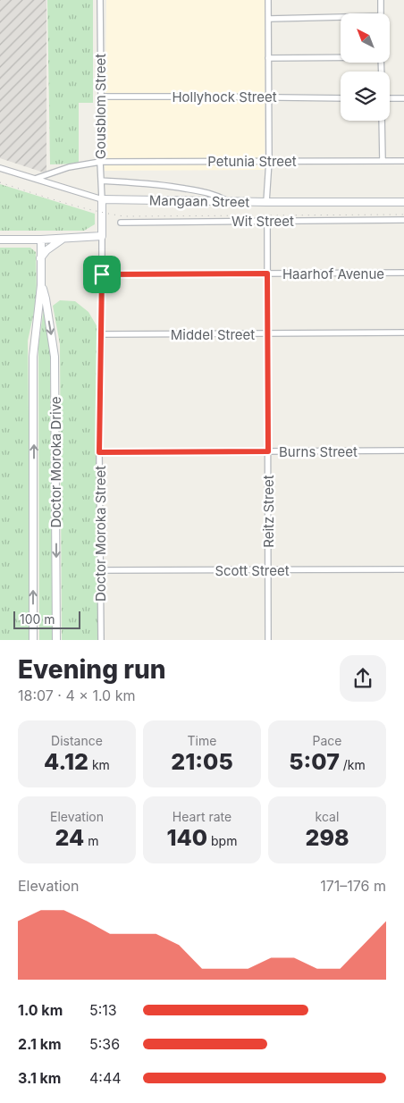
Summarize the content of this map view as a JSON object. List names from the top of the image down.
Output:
{
  "streets": {
    "street": [
      "Hollyhock Street",
      "Gousblom Street",
      "Petunia Street",
      "Mangaan Street",
      "Wit Street",
      "Haarhof Avenue",
      "Middel Street",
      "Burns Street",
      "Doctor Moroka Drive",
      "Reitz Street",
      "Doctor Moroka Street",
      "Scott Street"
    ]
  },
  "crossings": [
    ["Hollyhock Street", "Gousblom Street"],
    ["Gousblom Street", "Petunia Street"],
    ["Gousblom Street", "Mangaan Street"],
    ["Gousblom Street", "Doctor Moroka Street"],
    ["Petunia Street", "Mangaan Street"],
    ["Wit Street", "Reitz Street"],
    ["Haarhof Avenue", "Reitz Street"],
    ["Haarhof Avenue", "Doctor Moroka Street"],
    ["Middel Street", "Reitz Street"],
    ["Middel Street", "Doctor Moroka Street"],
    ["Burns Street", "Reitz Street"],
    ["Burns Street", "Doctor Moroka Street"],
    ["Reitz Street", "Scott Street"],
    ["Doctor Moroka Street", "Scott Street"]
  ],
  "scale_bar": "100 m",
  "north": "top left",
  "page": {
    "scale": "100 m",
    "heading": ["Evening run", "18:07 · 4 × 1.0 km"],
    "stats": [
      ["Distance", "4.12 km"],
      ["Time", "21:05"],
      ["Pace", "5:07 /km"],
      ["Elevation", "24 m"],
      ["Heart rate", "140 bpm"],
      ["kcal", "298"]
    ],
    "chart": ["Elevation", "171–176 m"],
    "list": [
      {
        "name": "1.0 km",
        "note": "5:13"
      },
      {
        "name": "2.1 km",
        "note": "5:36"
      },
      {
        "name": "3.1 km",
        "note": "4:44"
      }
    ]
  }
}
